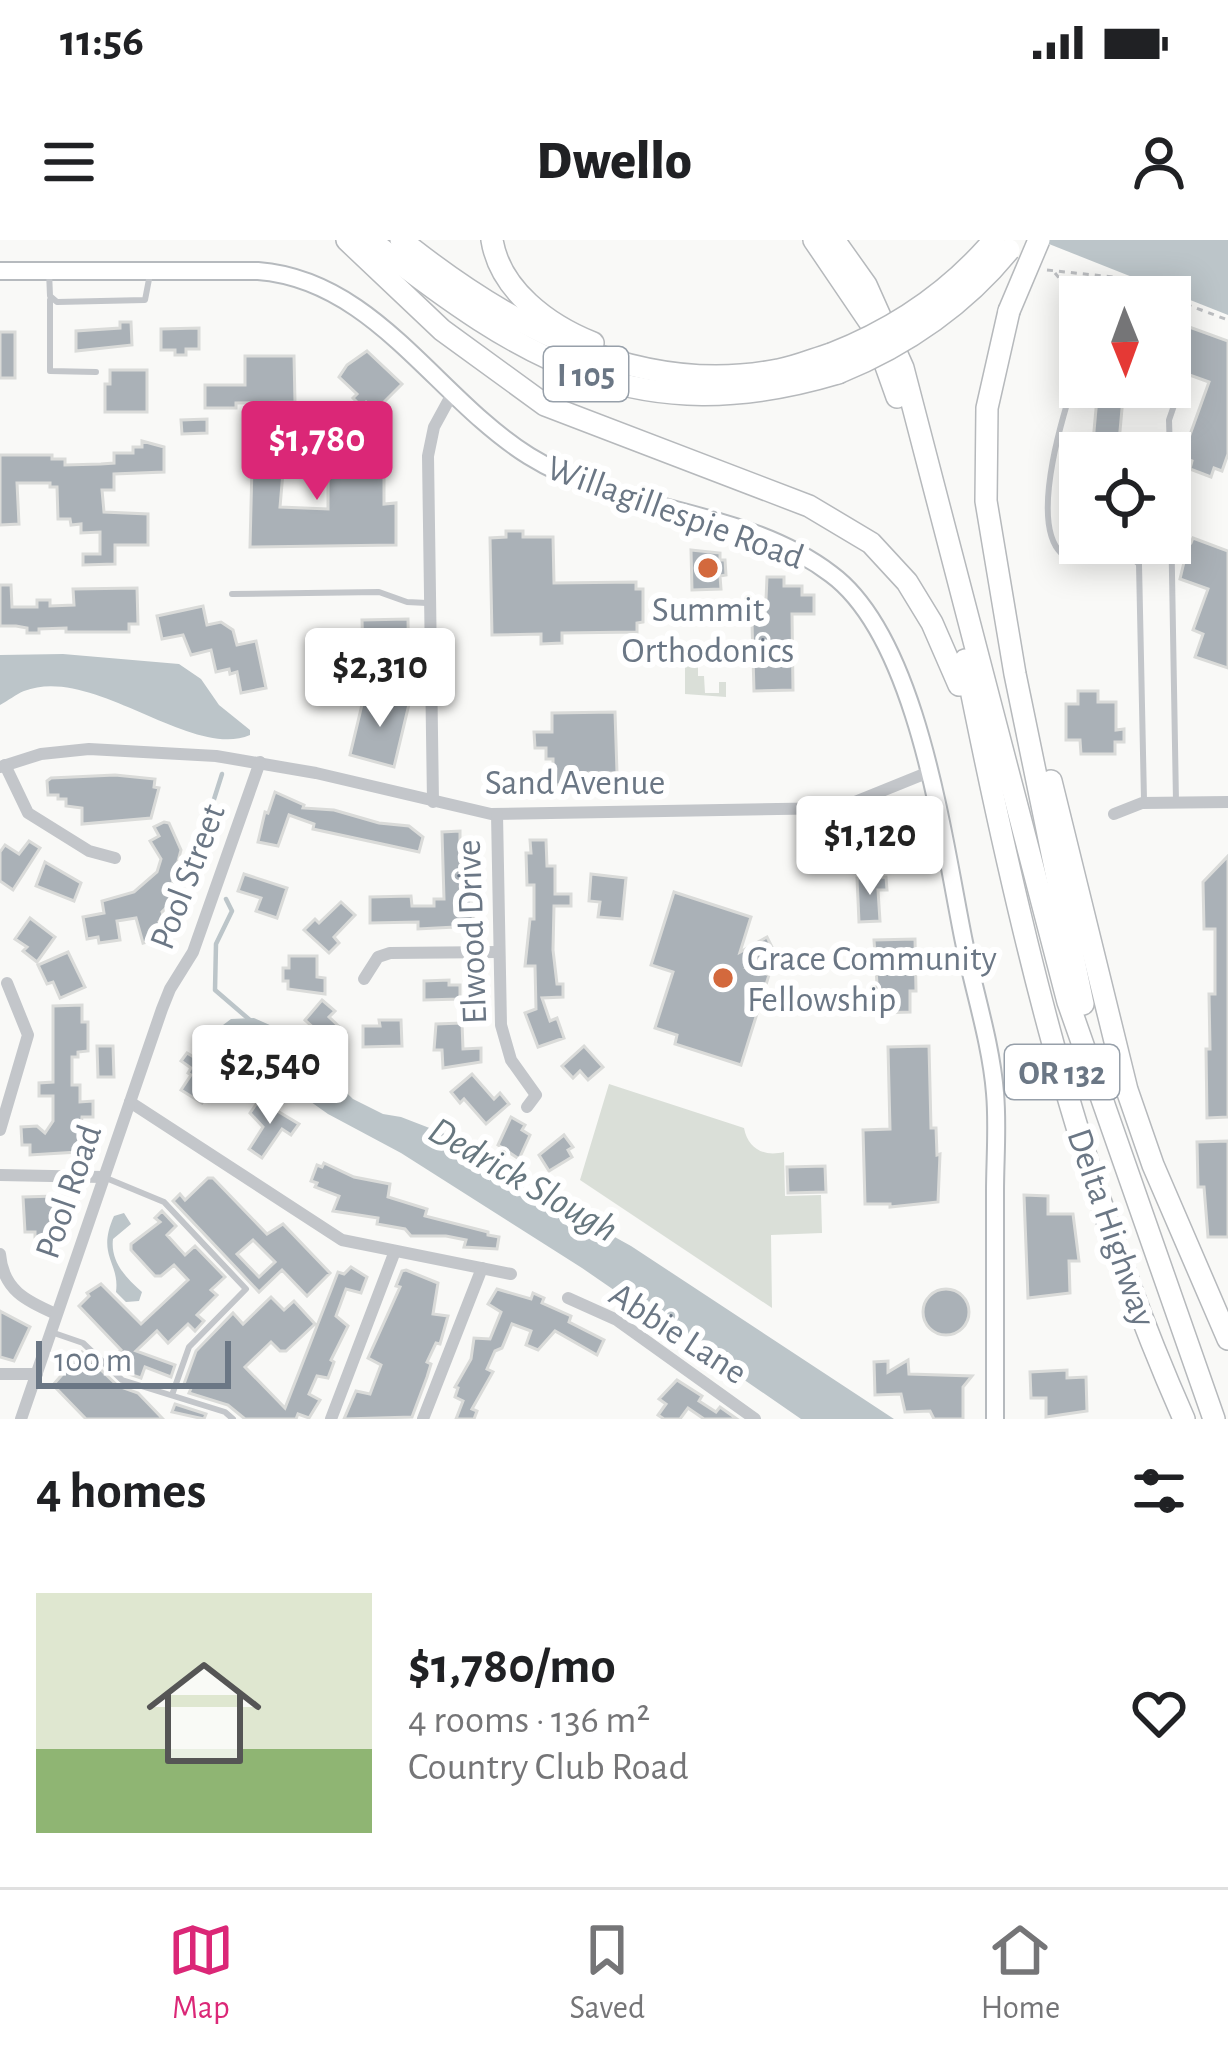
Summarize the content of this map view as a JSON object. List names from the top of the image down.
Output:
{
  "streets": {
    "highway": ["I 105", "OR 132", "Delta Highway"],
    "street": [
      "Willagillespie Road",
      "Sand Avenue",
      "Pool Street",
      "Elwood Drive",
      "Pool Road",
      "Abbie Lane"
    ]
  },
  "crossings": [
    ["Willagillespie Road", "Sand Avenue"],
    ["Sand Avenue", "Pool Street"],
    ["Sand Avenue", "Elwood Drive"],
    ["Pool Street", "Pool Road"]
  ],
  "water": ["Dedrick Slough"],
  "places": ["Summit Orthodonics", "Grace Community Fellowship"],
  "scale_bar": "100 m",
  "north": "bottom",
  "page": {
    "status": "11:56",
    "header": "Dwello",
    "price": [
      "$1,780",
      "$2,310",
      "$1,120",
      "$2,540"
    ],
    "scale": "100 m",
    "heading": "4 homes",
    "list": [
      {
        "name": "$1,780/mo",
        "note": "4 rooms · 136 m² · Country Club Road"
      }
    ],
    "tabs": ["Map", "Saved", "Home"]
  }
}
